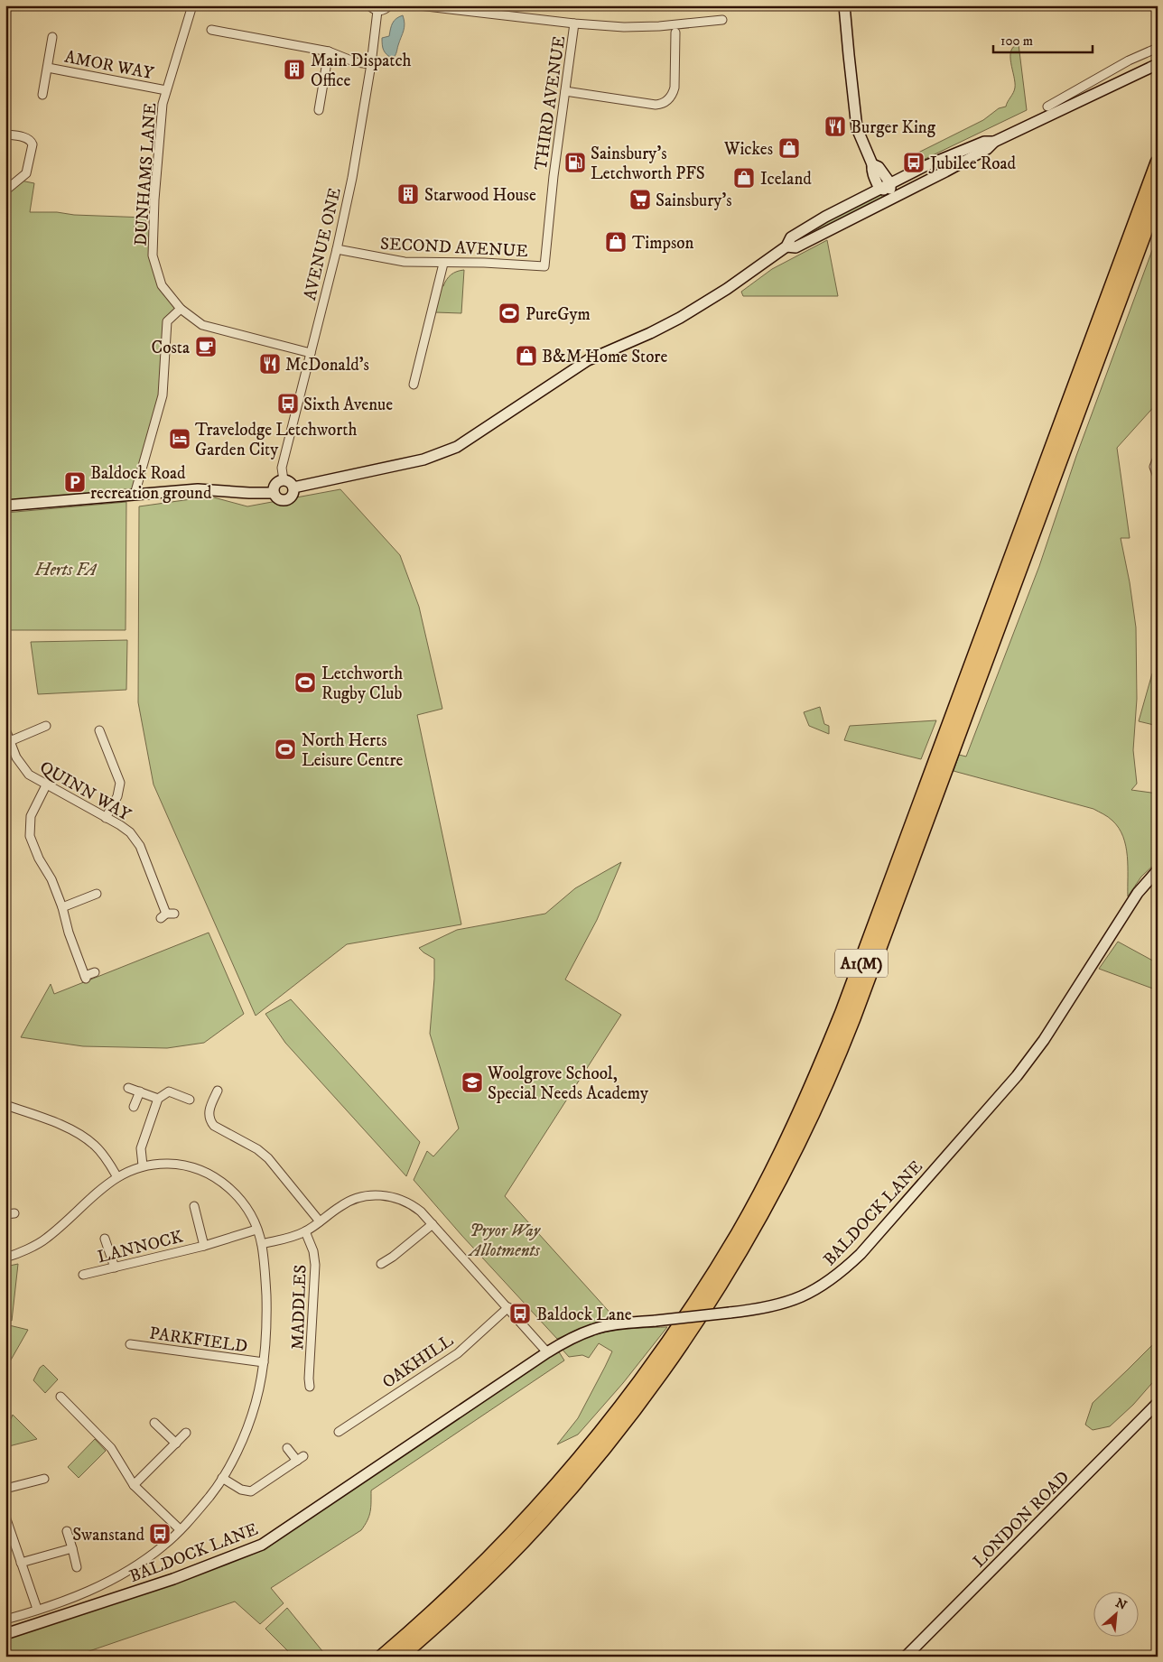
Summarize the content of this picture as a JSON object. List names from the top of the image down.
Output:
{
  "streets": {
    "highway": ["A1(M)"],
    "main road": ["BALDOCK LANE", "LONDON ROAD"],
    "street": [
      "AMOR WAY",
      "THIRD AVENUE",
      "DUNHAMS LANE",
      "AVENUE ONE",
      "SECOND AVENUE",
      "QUINN WAY",
      "LANNOCK",
      "MADDLES",
      "PARKFIELD",
      "OAKHILL"
    ]
  },
  "crossings": [
    ["AMOR WAY", "DUNHAMS LANE"],
    ["THIRD AVENUE", "SECOND AVENUE"],
    ["AVENUE ONE", "SECOND AVENUE"]
  ],
  "parks": ["Herts FA", "Pryor Way Allotments"],
  "places": {
    "building": ["Main Dispatch Office", "Starwood House"],
    "restaurant": ["Burger King", "McDonald's"],
    "shop": [
      "Wickes",
      "Iceland",
      "Timpson",
      "B&M Home Store"
    ],
    "fuel station": ["Sainsbury's Letchworth PFS"],
    "bus stop": [
      "Jubilee Road",
      "Sixth Avenue",
      "Baldock Lane",
      "Swanstand"
    ],
    "supermarket": ["Sainsbury's"],
    "sports": ["PureGym", "Letchworth Rugby Club", "North Herts Leisure Centre"],
    "cafe": ["Costa"],
    "hotel": ["Travelodge Letchworth Garden City"],
    "parking": ["Baldock Road recreation ground"],
    "school or university": ["Woolgrove School, Special Needs Academy"]
  },
  "scale_bar": "100 m",
  "north": "top right"
}
